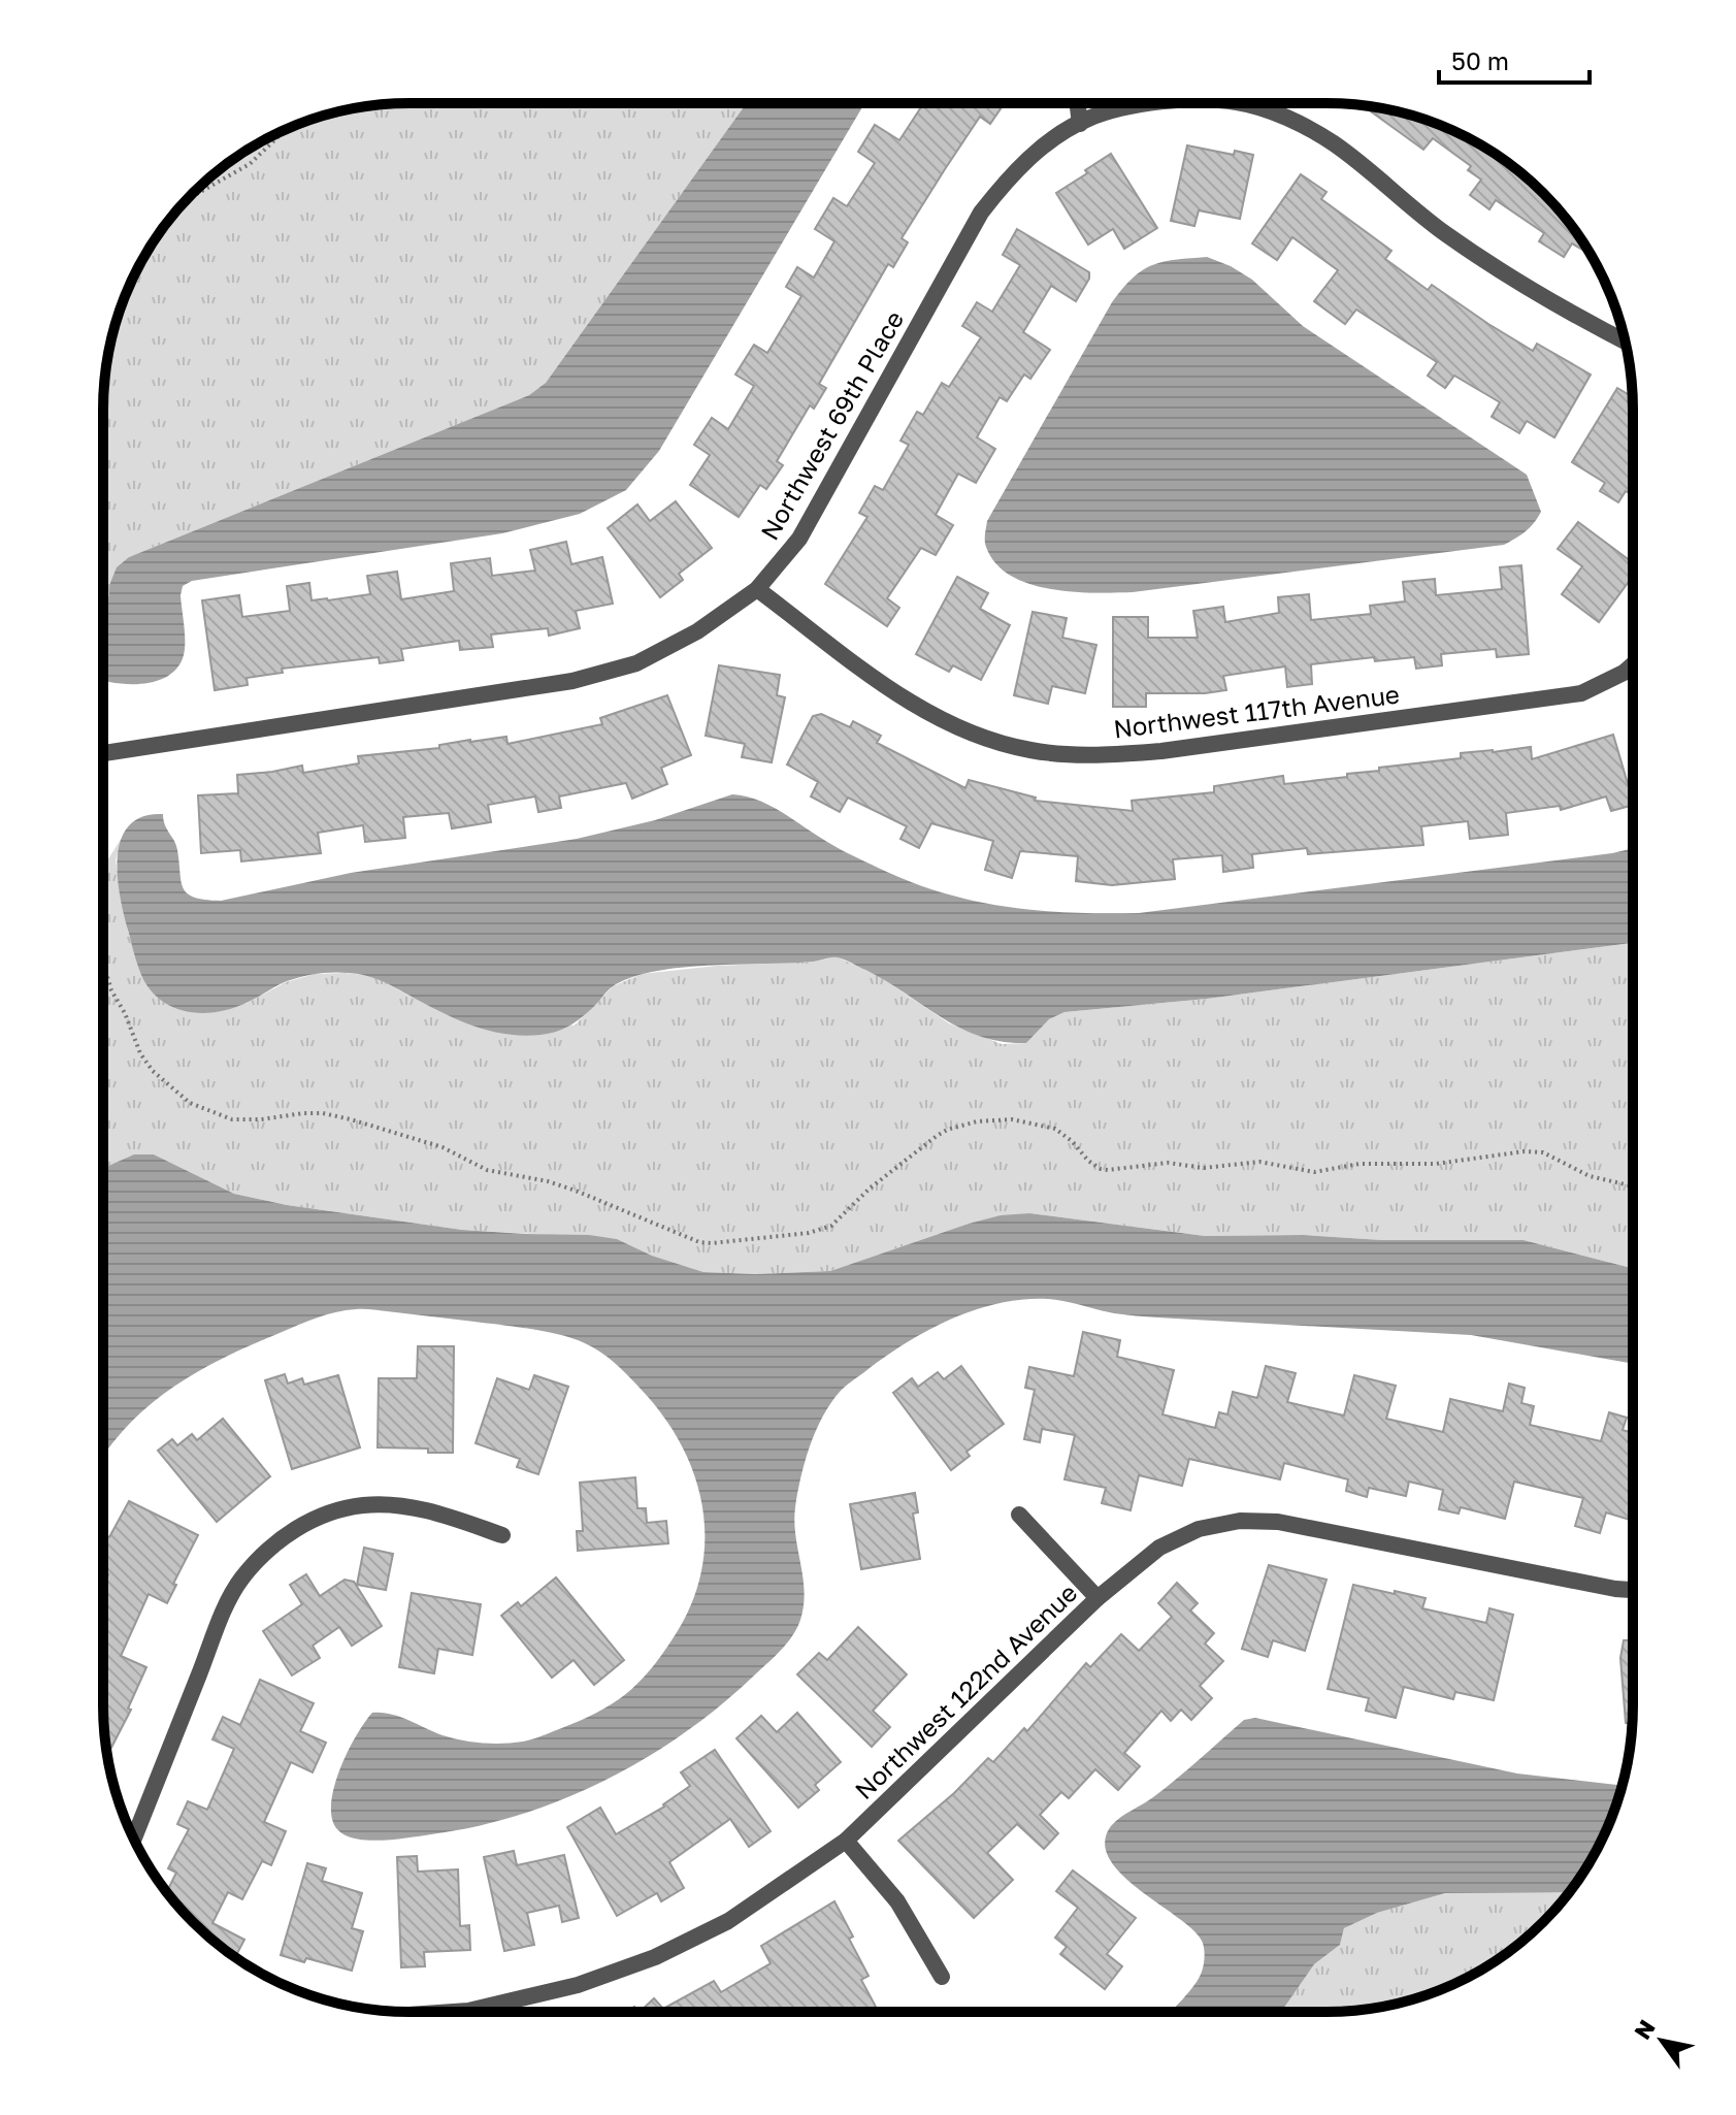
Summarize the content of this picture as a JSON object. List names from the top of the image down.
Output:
{
  "streets": {
    "street": ["Northwest 69th Place", "Northwest 117th Avenue", "Northwest 122nd Avenue"]
  },
  "crossings": [
    ["Northwest 69th Place", "Northwest 117th Avenue"]
  ],
  "scale_bar": "50 m",
  "north": "top left"
}
